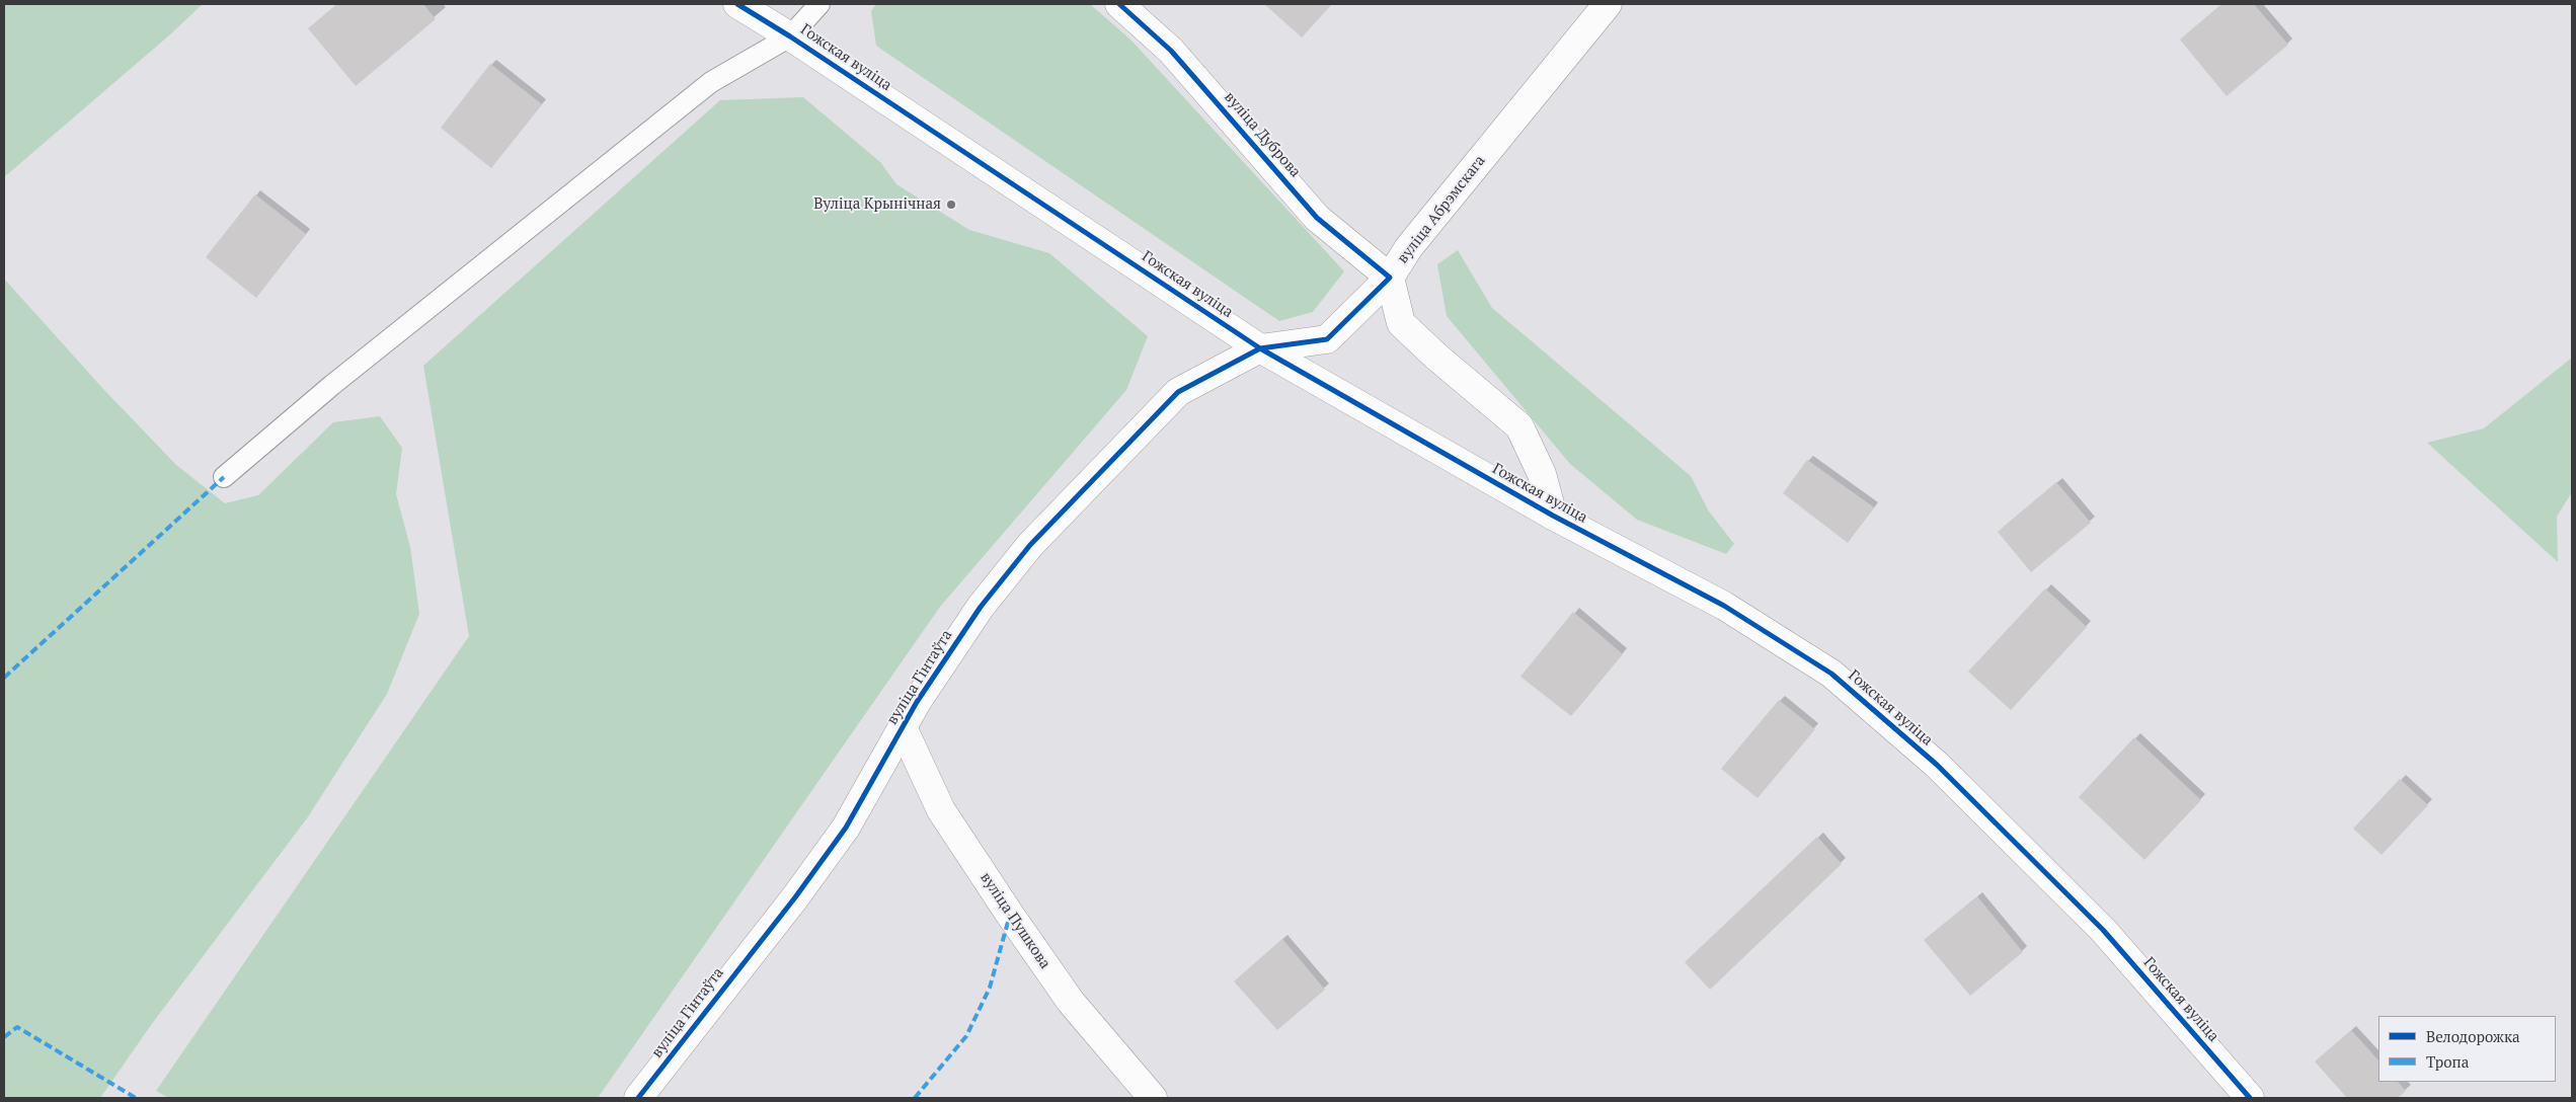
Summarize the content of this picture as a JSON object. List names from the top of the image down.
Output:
{
  "streets": {
    "street": [
      "Гожская вуліца",
      "вуліца Дуброва",
      "вуліца Абрэмскага",
      "вуліца Гінтаўта",
      "вуліца Пушкова"
    ]
  },
  "crossings": [
    ["Гожская вуліца", "вуліца Абрэмскага"],
    ["Гожская вуліца", "вуліца Гінтаўта"],
    ["вуліца Дуброва", "вуліца Абрэмскага"],
    ["вуліца Гінтаўта", "вуліца Пушкова"]
  ],
  "places": ["Вуліца Крынічная"],
  "legend": ["Велодорожка", "Тропа"]
}
